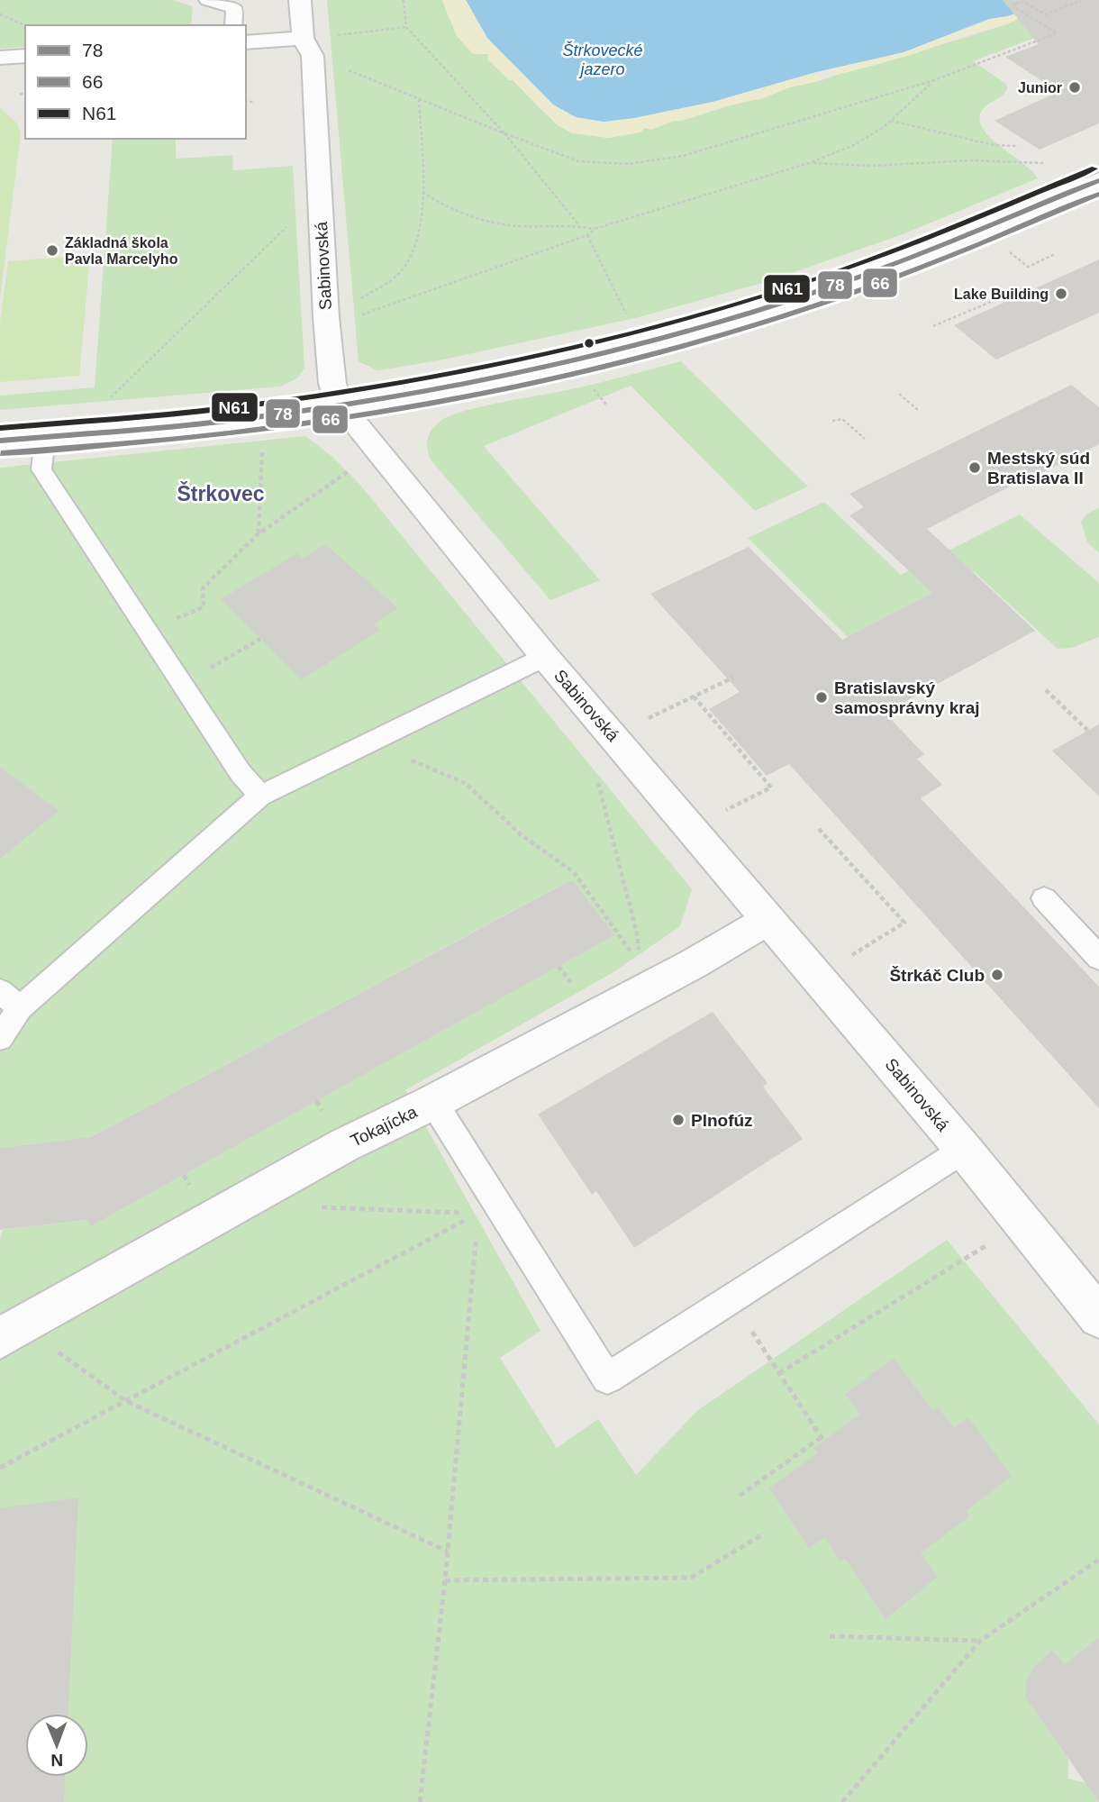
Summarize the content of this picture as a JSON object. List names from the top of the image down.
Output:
{
  "streets": {
    "street": ["Sabinovská", "Tokajícka"]
  },
  "crossings": [
    ["Sabinovská", "Tokajícka"]
  ],
  "districts": ["Štrkovec"],
  "water": ["Štrkovecké jazero"],
  "places": [
    "Junior",
    "Základná škola Pavla Marcelyho",
    "Lake Building",
    "Mestský súd Bratislava II",
    "Bratislavský samosprávny kraj",
    "Štrkáč Club",
    "Plnofúz"
  ],
  "lines": ["transit line N61", "transit line 78", "transit line 66"],
  "legend": ["78", "66", "N61"],
  "north": "bottom"
}
